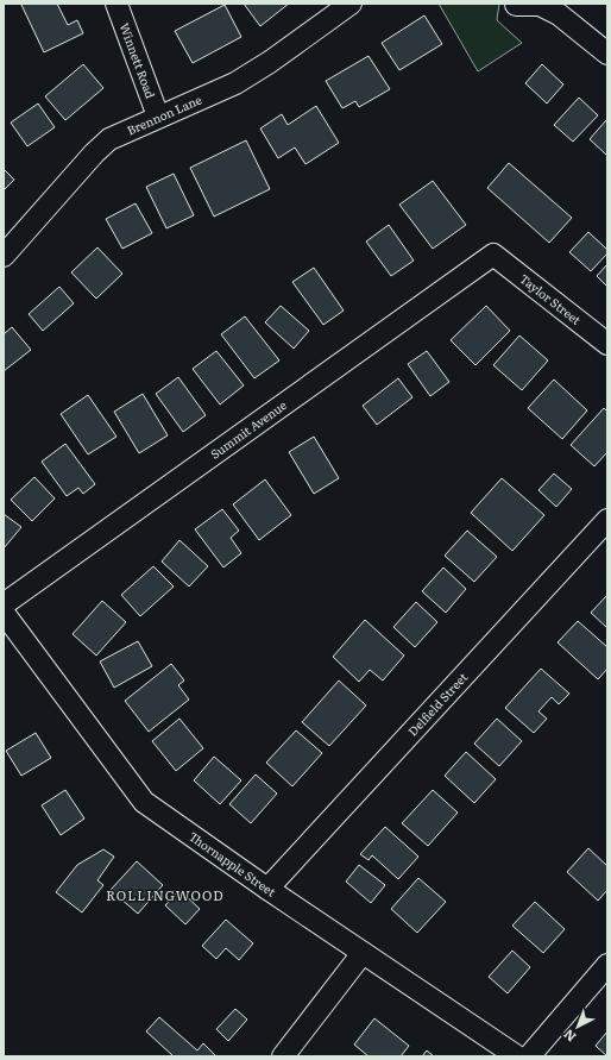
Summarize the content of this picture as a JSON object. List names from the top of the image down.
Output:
{
  "streets": {
    "street": [
      "Winnett Road",
      "Brennon Lane",
      "Taylor Street",
      "Summit Avenue",
      "Delfield Street",
      "Thornapple Street"
    ]
  },
  "crossings": [
    ["Winnett Road", "Brennon Lane"],
    ["Taylor Street", "Summit Avenue"],
    ["Delfield Street", "Thornapple Street"]
  ],
  "districts": ["ROLLINGWOOD"],
  "north": "bottom left"
}
